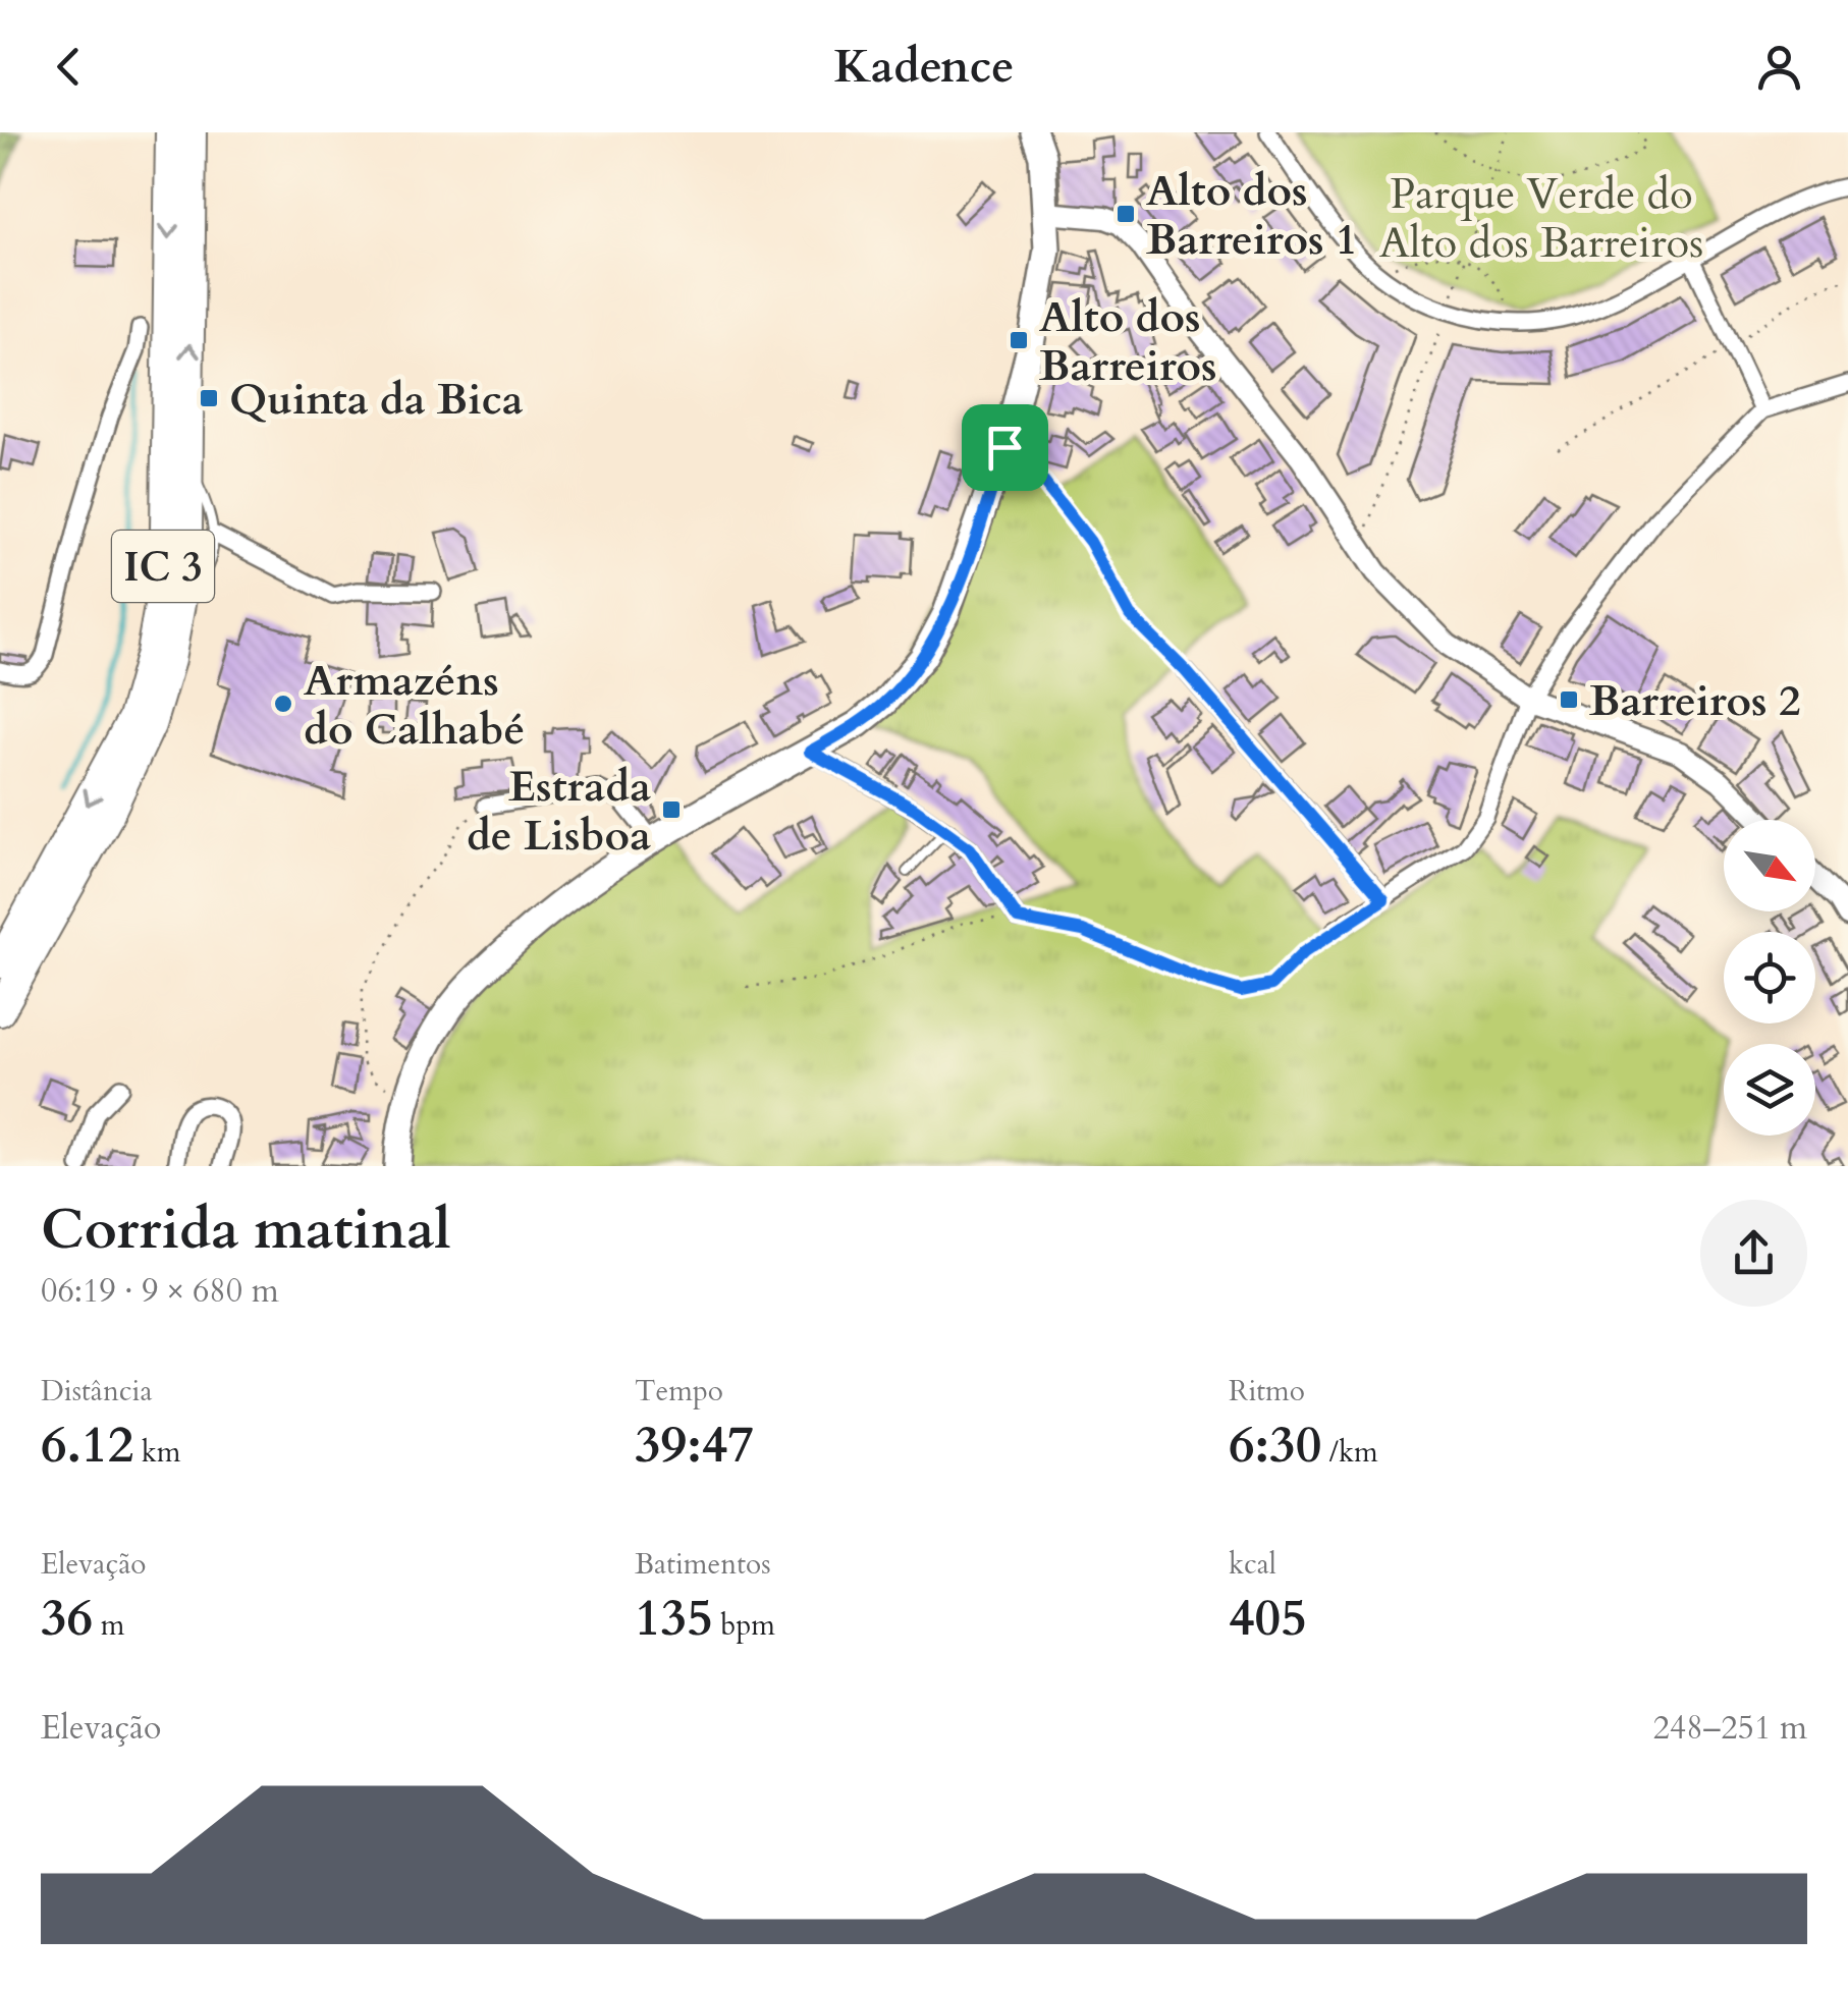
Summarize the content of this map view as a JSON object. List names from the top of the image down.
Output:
{
  "streets": {
    "highway": ["IC 3"]
  },
  "parks": ["Parque Verde do Alto dos Barreiros"],
  "places": {
    "transit": [
      "Alto dos Barreiros 1",
      "Alto dos Barreiros",
      "Quinta da Bica",
      "Barreiros 2",
      "Estrada de Lisboa"
    ],
    "other": ["Armazéns do Calhabé"]
  },
  "north": "bottom right",
  "page": {
    "header": "Kadence",
    "heading": ["Corrida matinal", "06:19 · 9 × 680 m"],
    "stats": [
      ["Distância", "6.12 km"],
      ["Tempo", "39:47"],
      ["Ritmo", "6:30 /km"],
      ["Elevação", "36 m"],
      ["Batimentos", "135 bpm"],
      ["kcal", "405"]
    ],
    "chart": ["Elevação", "248–251 m"]
  }
}
